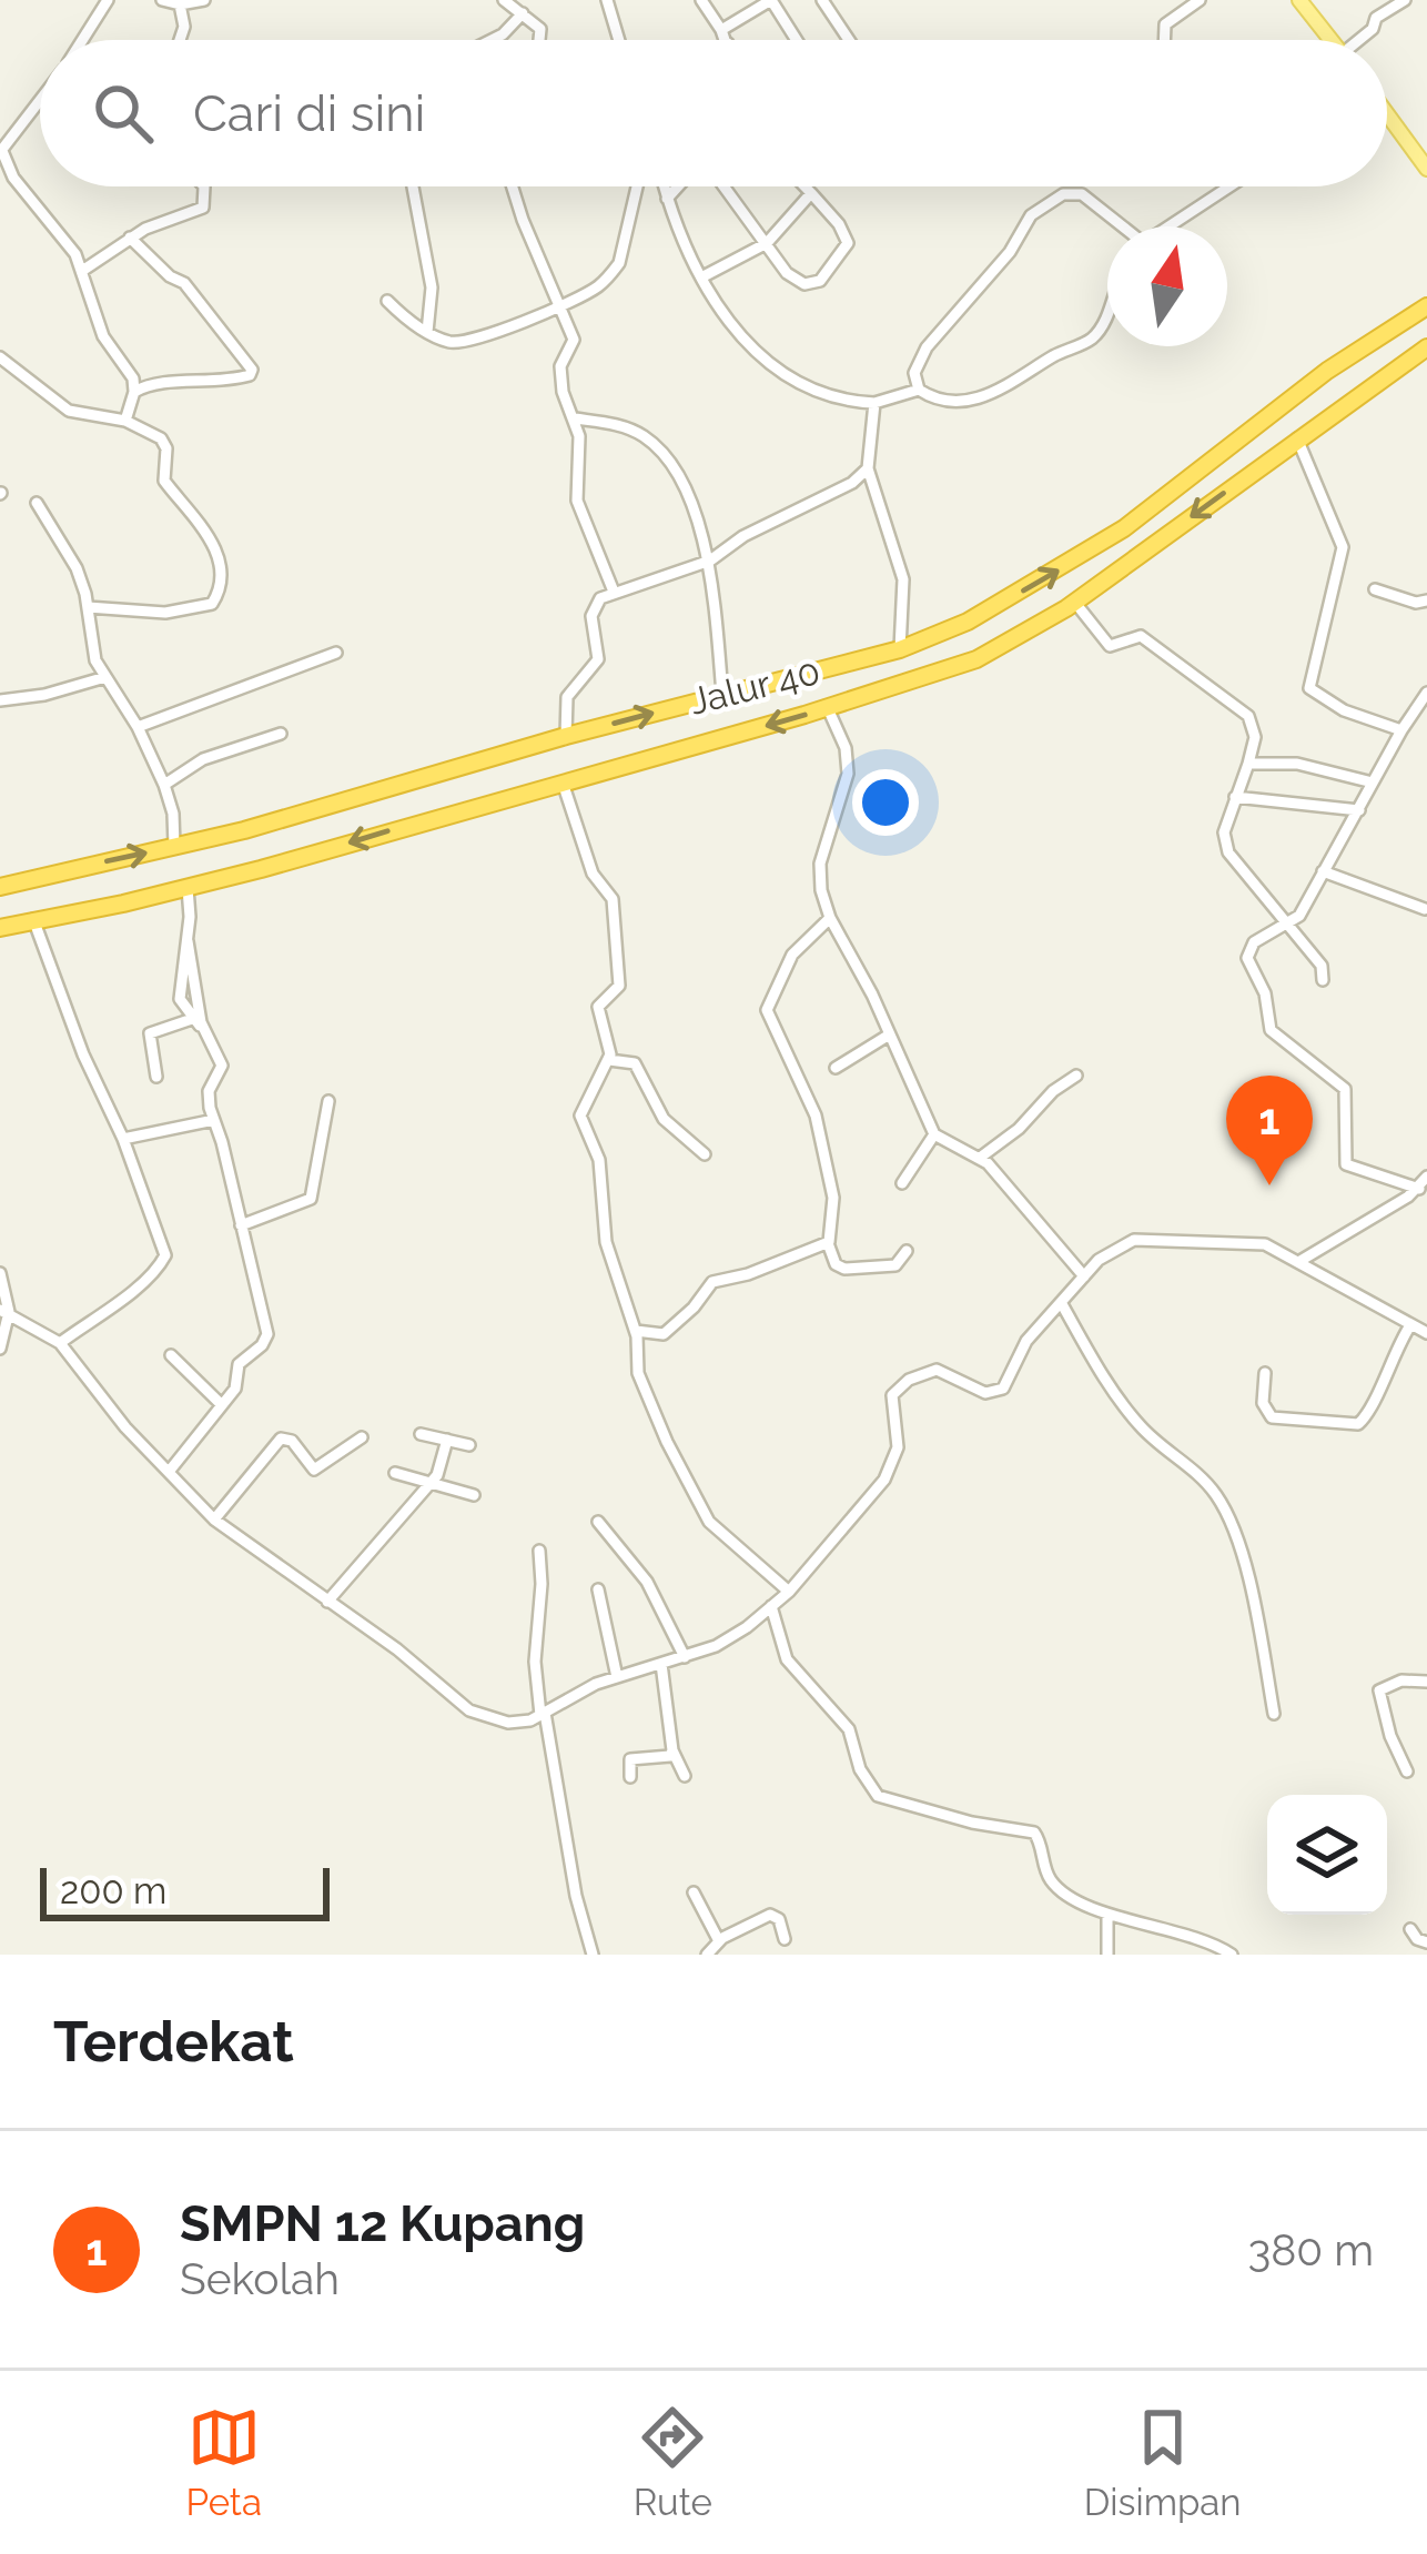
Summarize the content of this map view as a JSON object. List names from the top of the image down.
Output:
{
  "streets": {
    "highway": ["Jalur 40"]
  },
  "scale_bar": "200 m",
  "north": "top",
  "page": {
    "search": "Cari di sini",
    "pins": "1",
    "scale": "200 m",
    "heading": "Terdekat",
    "list": [
      {
        "mark": "1",
        "name": "SMPN 12 Kupang",
        "note": "Sekolah",
        "value": "380 m"
      }
    ],
    "nav": ["Peta", "Rute", "Disimpan"]
  }
}
